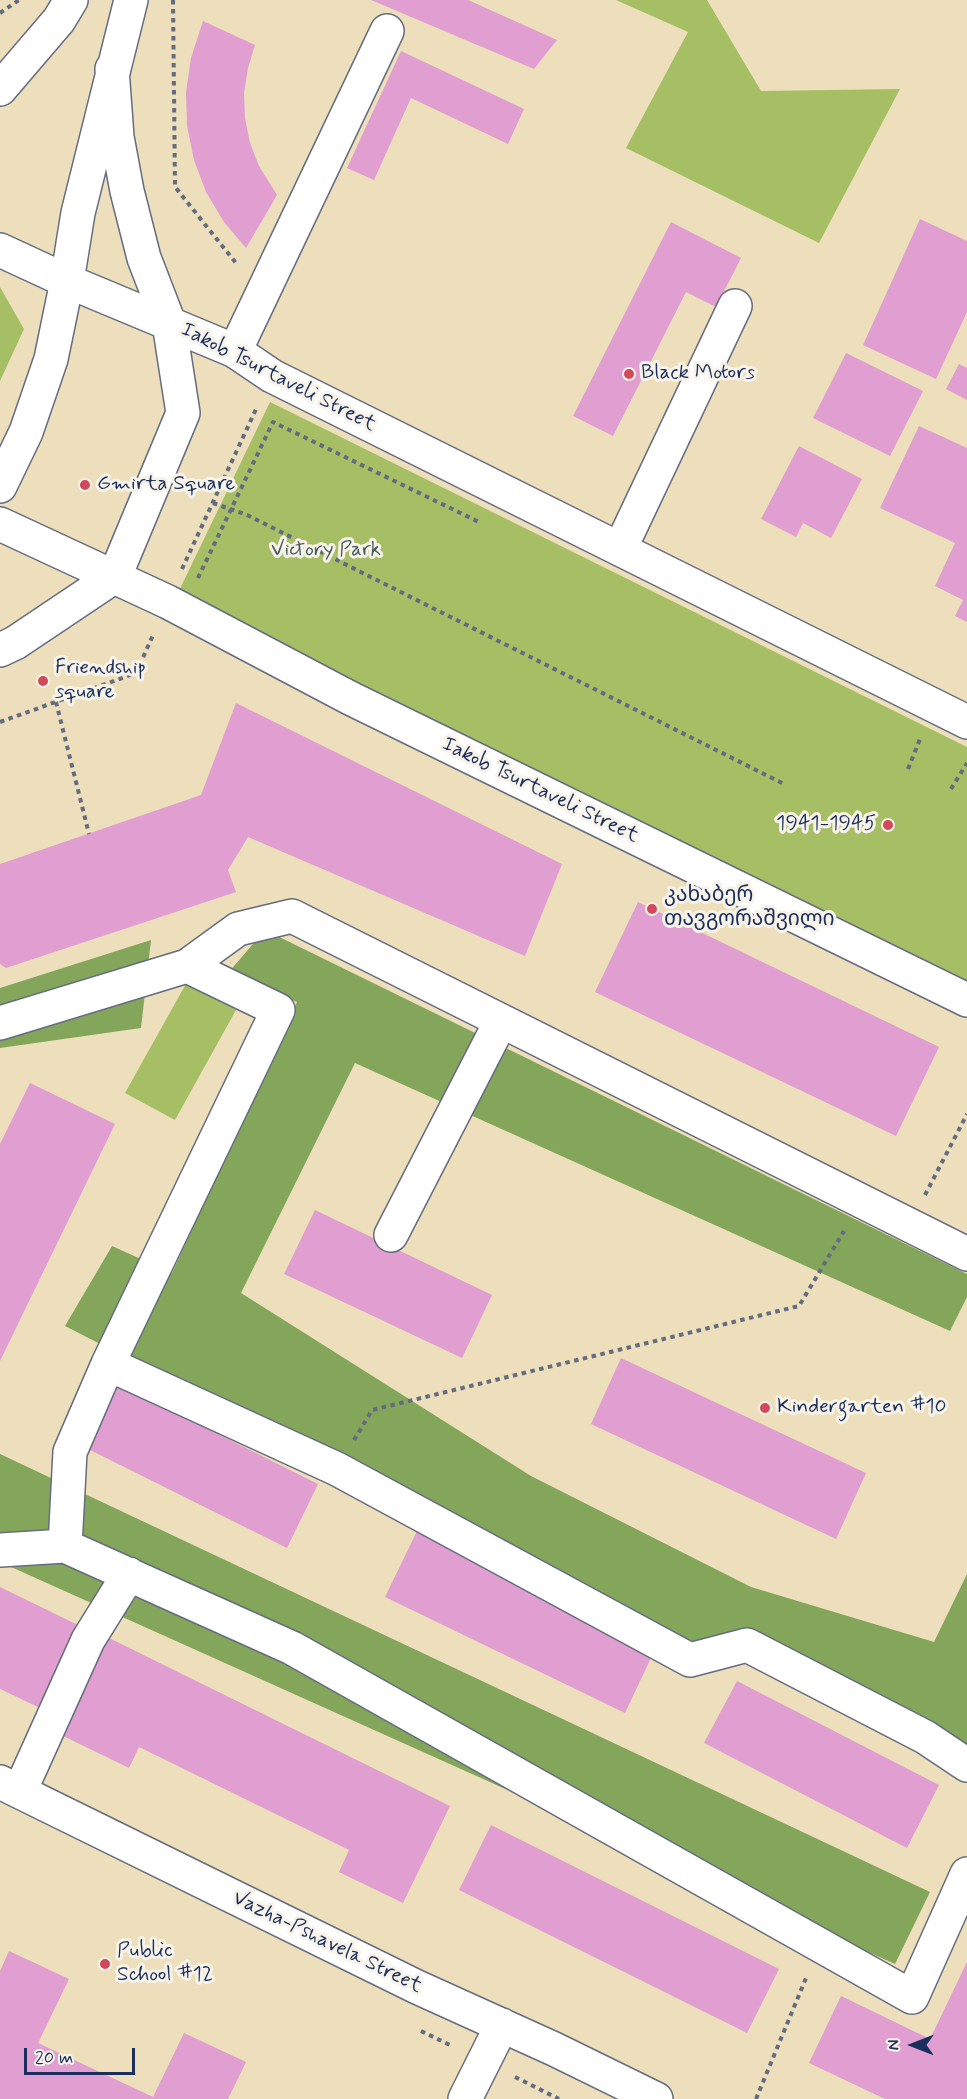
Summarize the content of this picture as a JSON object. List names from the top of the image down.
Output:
{
  "streets": {
    "main road": ["Iakob Tsurtaveli Street", "Vazha-Pshavela Street"]
  },
  "parks": ["Victory Park"],
  "places": [
    "Black Motors",
    "Gmirta Square",
    "Friendship square",
    "1941-1945",
    "კახაბერ თავგორაშვილი",
    "Kindergarten #10",
    "Public School #12"
  ],
  "scale_bar": "20 m",
  "north": "left"
}
